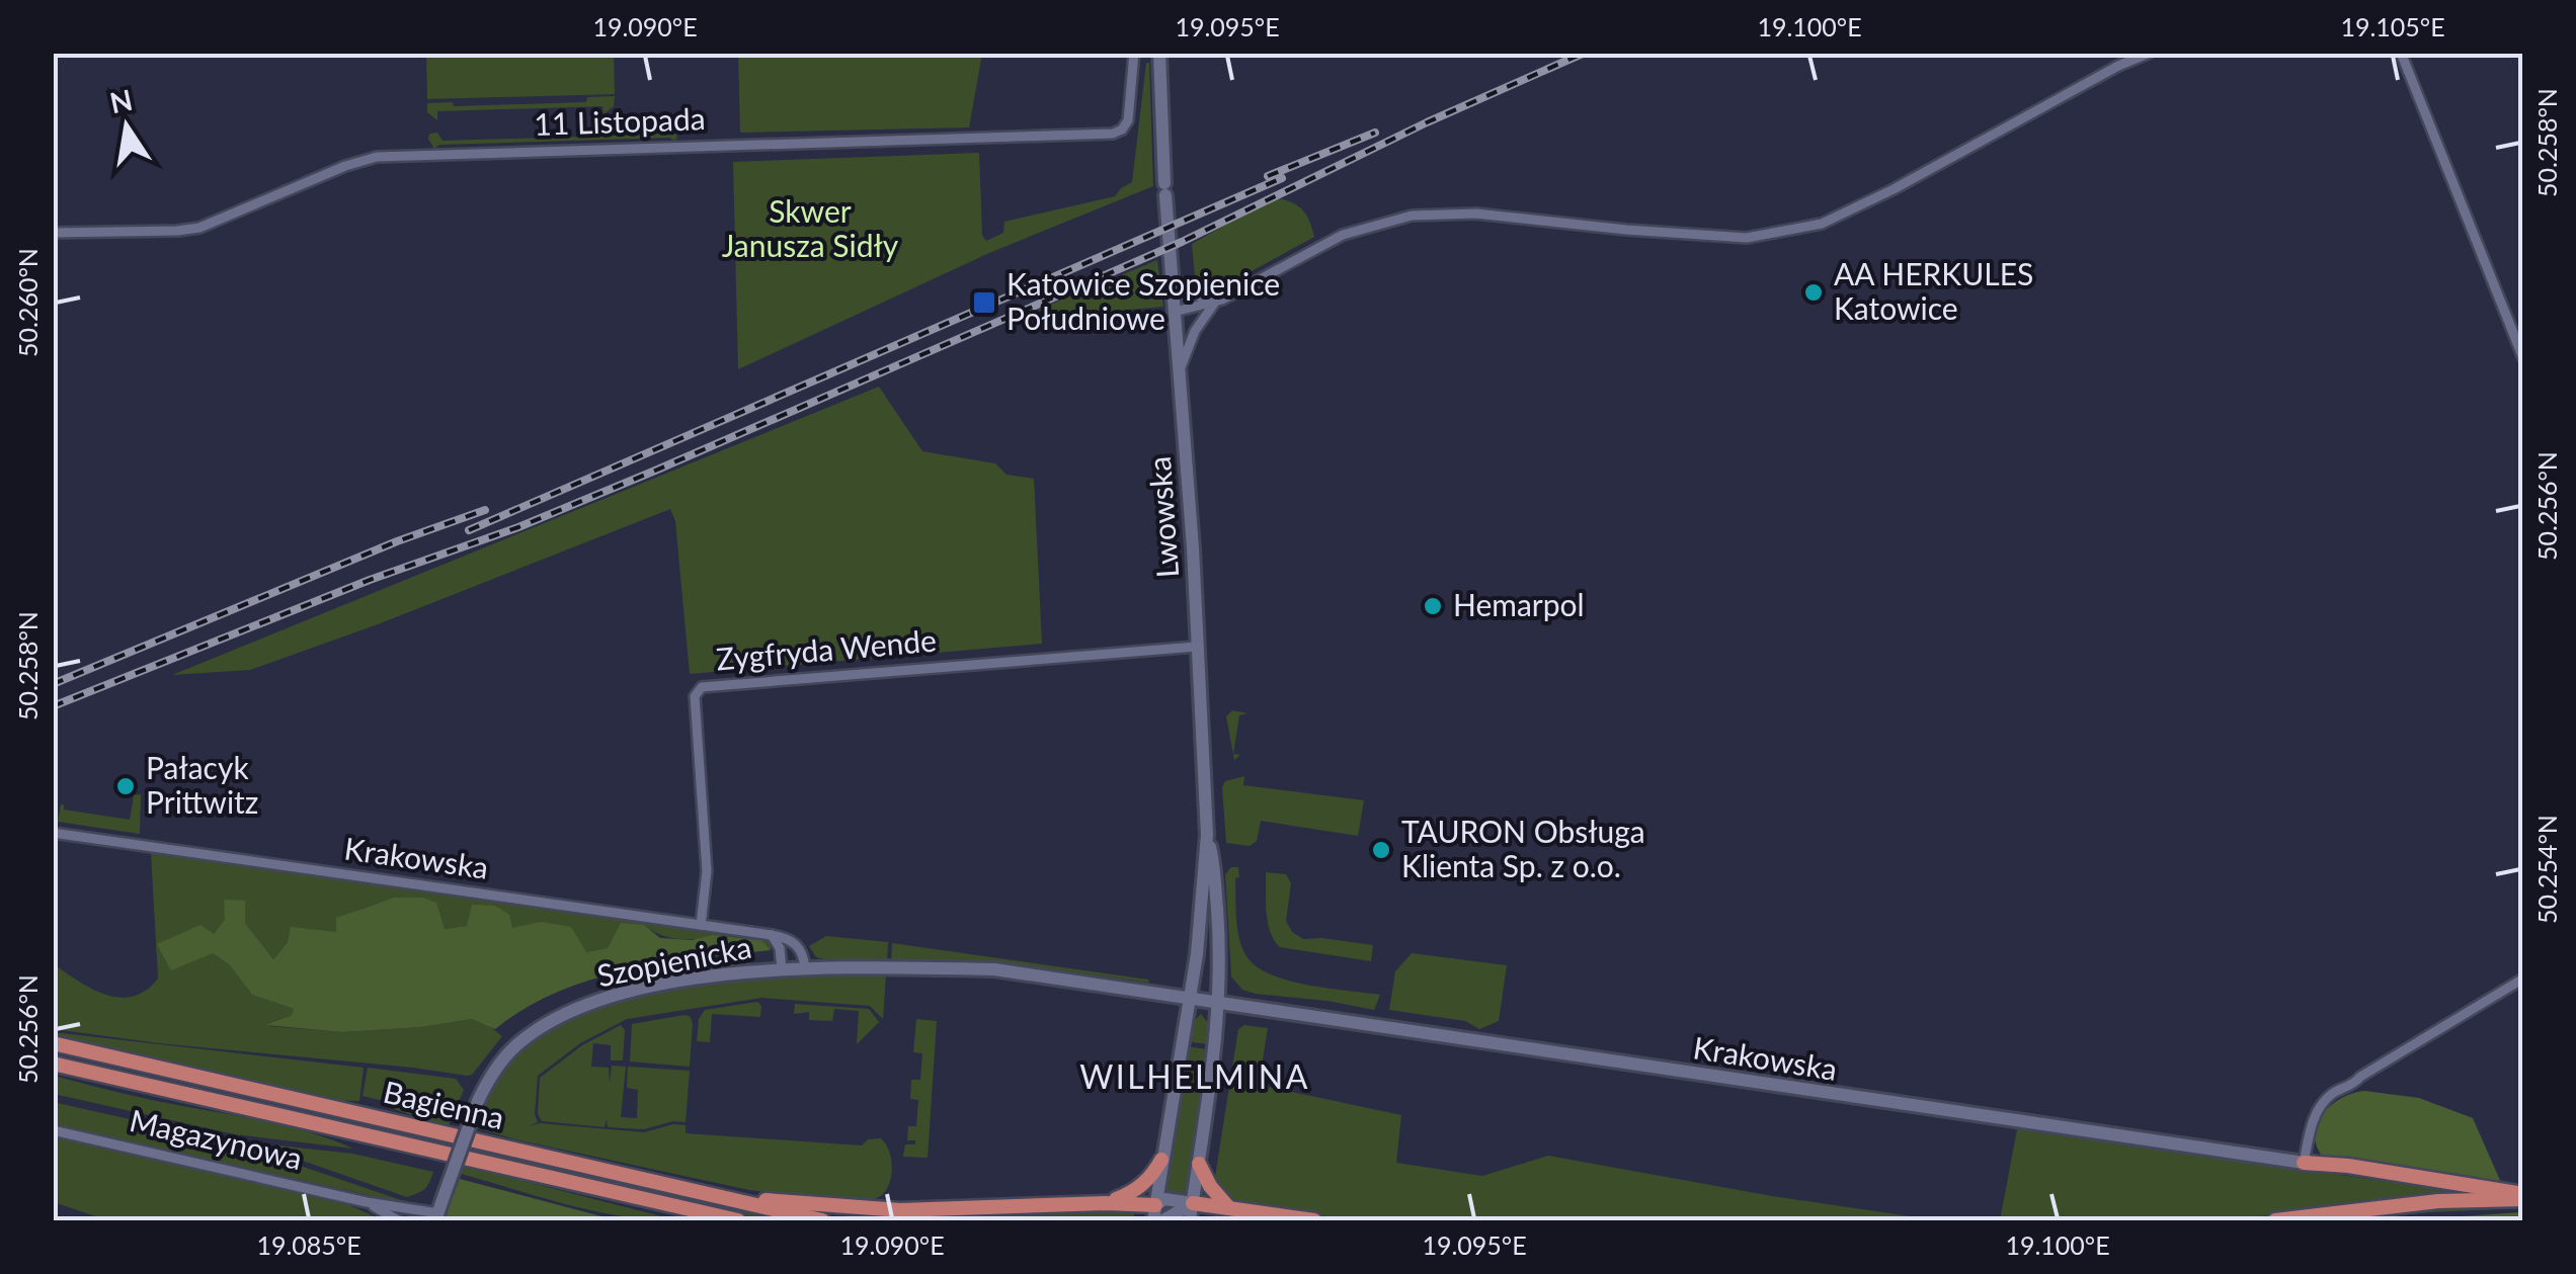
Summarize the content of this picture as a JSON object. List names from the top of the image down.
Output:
{
  "streets": {
    "main road": ["Bagienna"],
    "street": [
      "11 Listopada",
      "Lwowska",
      "Zygfryda Wende",
      "Krakowska",
      "Szopienicka",
      "Magazynowa"
    ]
  },
  "crossings": [
    ["Lwowska", "Zygfryda Wende"],
    ["Lwowska", "Krakowska"],
    ["Zygfryda Wende", "Krakowska"],
    ["Szopienicka", "Magazynowa"]
  ],
  "districts": ["WILHELMINA"],
  "parks": ["Skwer Janusza Sidły"],
  "places": {
    "other": [
      "AA HERKULES Katowice",
      "Hemarpol",
      "Pałacyk Prittwitz",
      "TAURON Obsługa Klienta Sp. z o.o."
    ],
    "transit": ["Katowice Szopienice Południowe"]
  },
  "north": "top",
  "coordinates": [
    "19.090°E",
    "19.095°E",
    "19.100°E",
    "19.105°E",
    "50.258°N",
    "50.260°N",
    "50.256°N",
    "50.254°N",
    "19.085°E"
  ]
}
